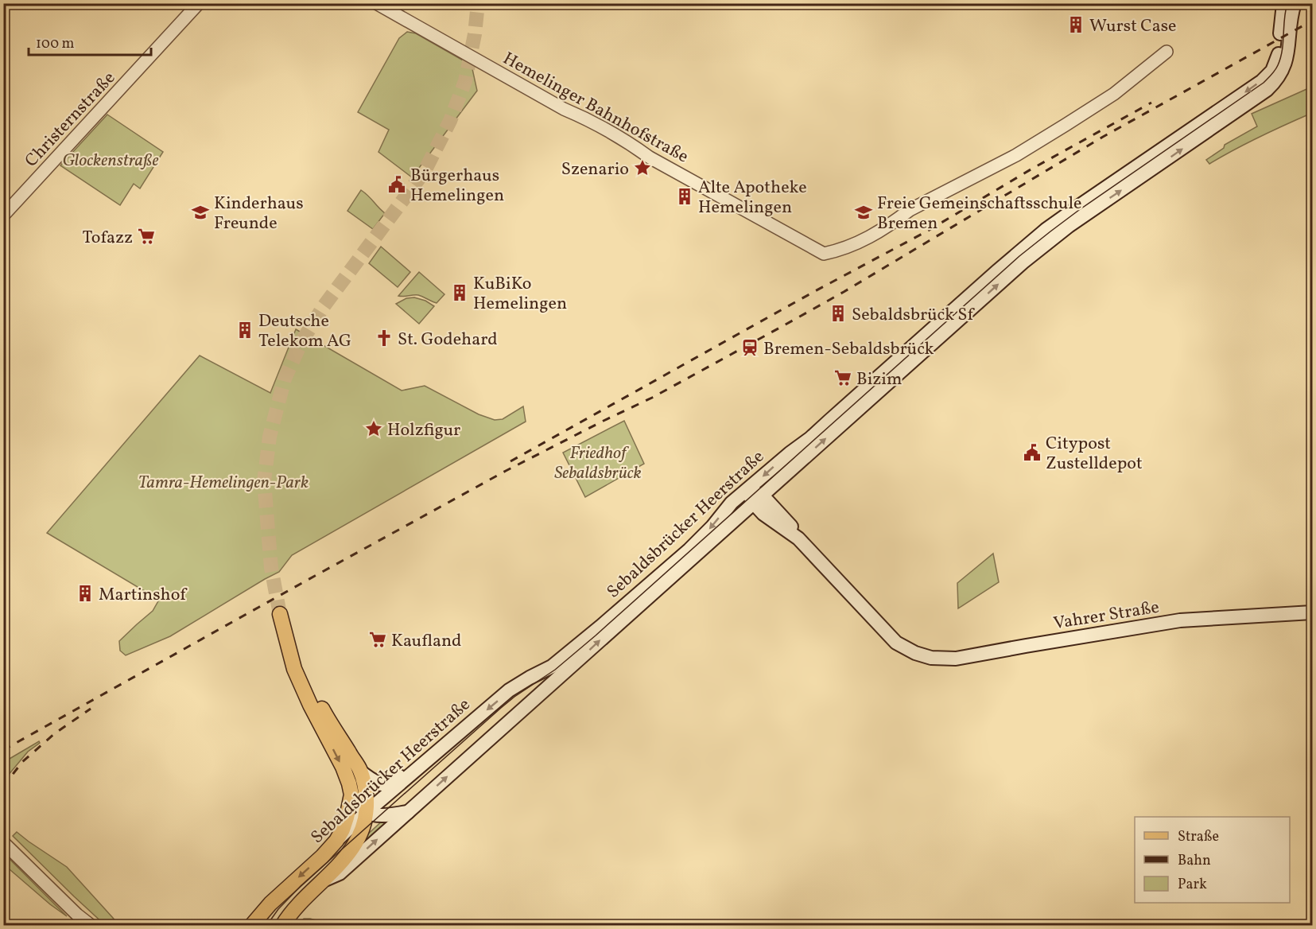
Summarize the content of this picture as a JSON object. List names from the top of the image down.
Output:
{
  "streets": {
    "main road": ["Sebaldsbrücker Heerstraße", "Vahrer Straße"],
    "street": ["Hemelinger Bahnhofstraße", "Christernstraße"]
  },
  "parks": ["Glockenstraße", "Friedhof Sebaldsbrück", "Tamra-Hemelingen-Park"],
  "places": {
    "building": [
      "Wurst Case",
      "Alte Apotheke Hemelingen",
      "KuBiKo Hemelingen",
      "Sebaldsbrück Sf",
      "Deutsche Telekom AG",
      "Martinshof"
    ],
    "place": ["Szenario", "Holzfigur"],
    "public building": ["Bürgerhaus Hemelingen", "Citypost Zustelldepot"],
    "school or university": ["Kinderhaus Freunde", "Freie Gemeinschaftsschule Bremen"],
    "supermarket": ["Tofazz", "Bizim", "Kaufland"],
    "church": ["St. Godehard"],
    "station": ["Bremen-Sebaldsbrück"]
  },
  "legend": ["Straße", "Bahn", "Park"],
  "scale_bar": "100 m"
}
